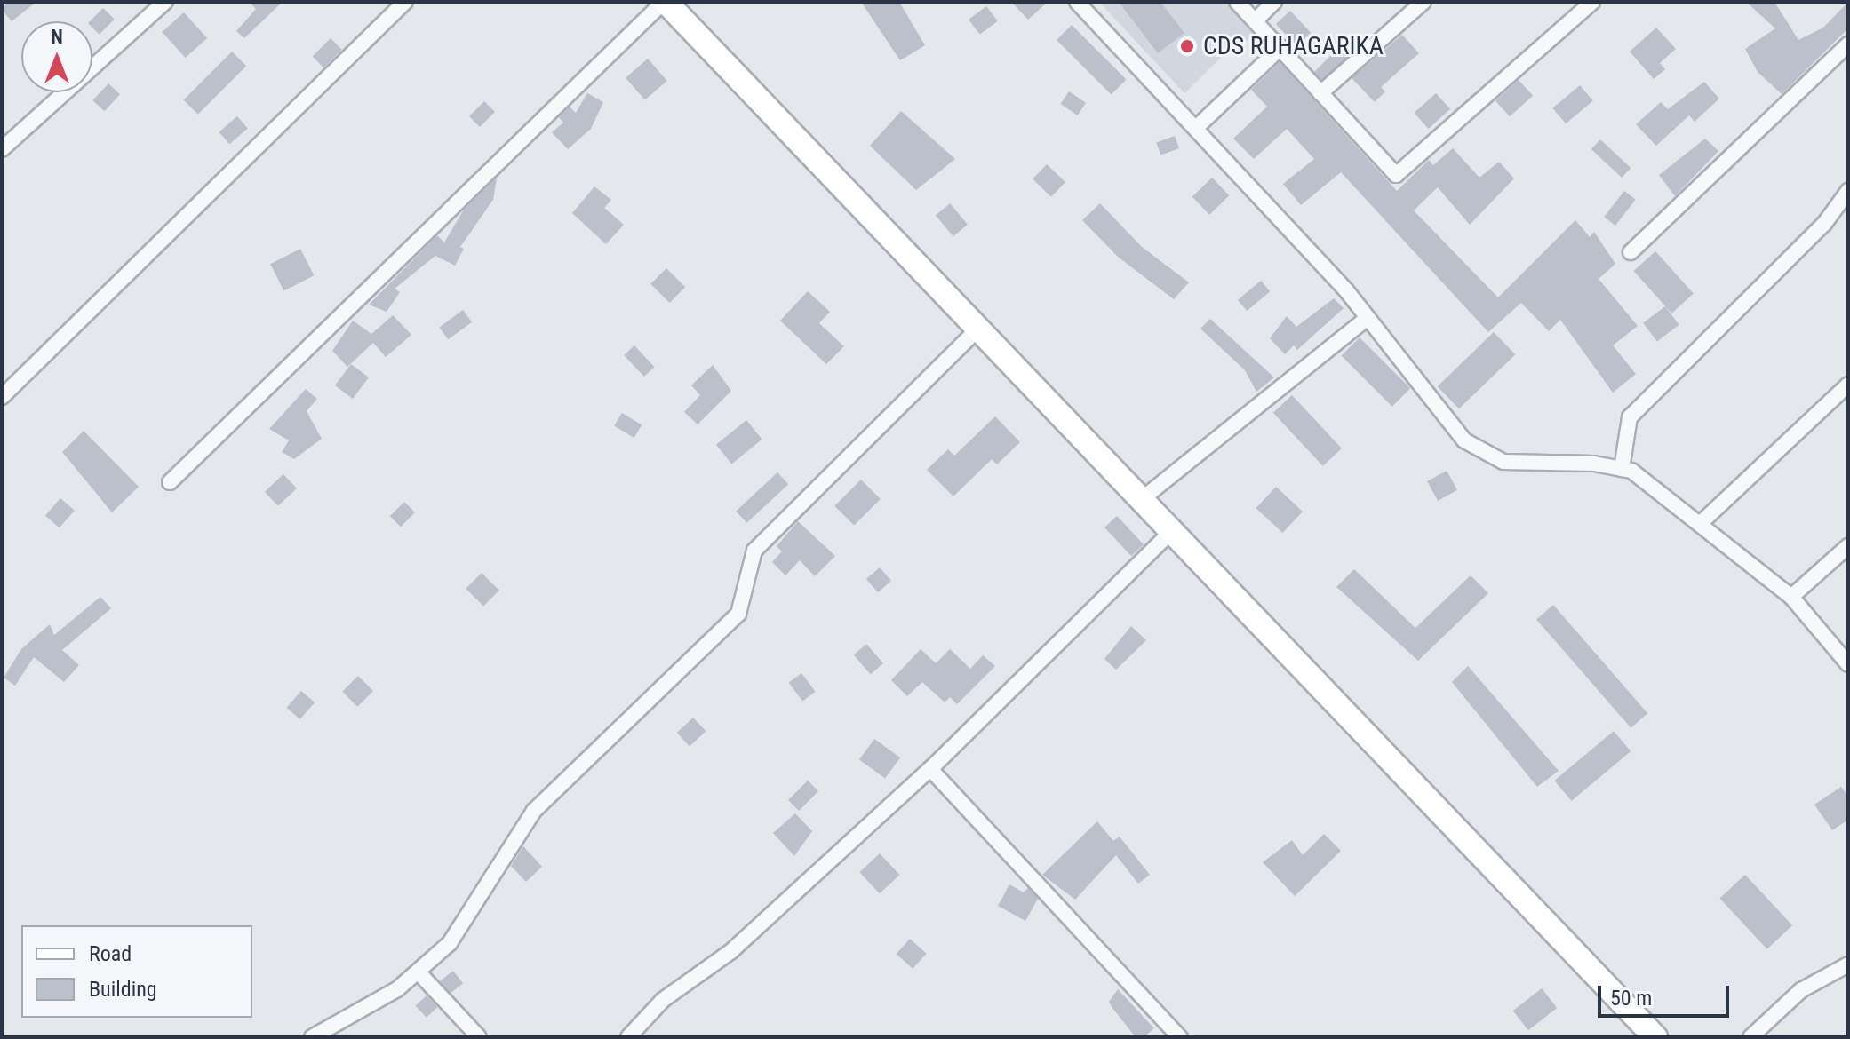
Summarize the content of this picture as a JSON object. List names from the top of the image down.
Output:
{
  "places": ["CDS RUHAGARIKA"],
  "legend": ["Road", "Building"],
  "scale_bar": "50 m",
  "north": "top"
}
